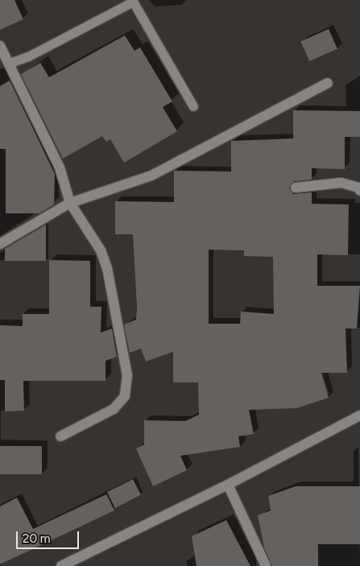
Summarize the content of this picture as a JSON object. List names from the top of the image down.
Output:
{
  "scale_bar": "20 m"
}
